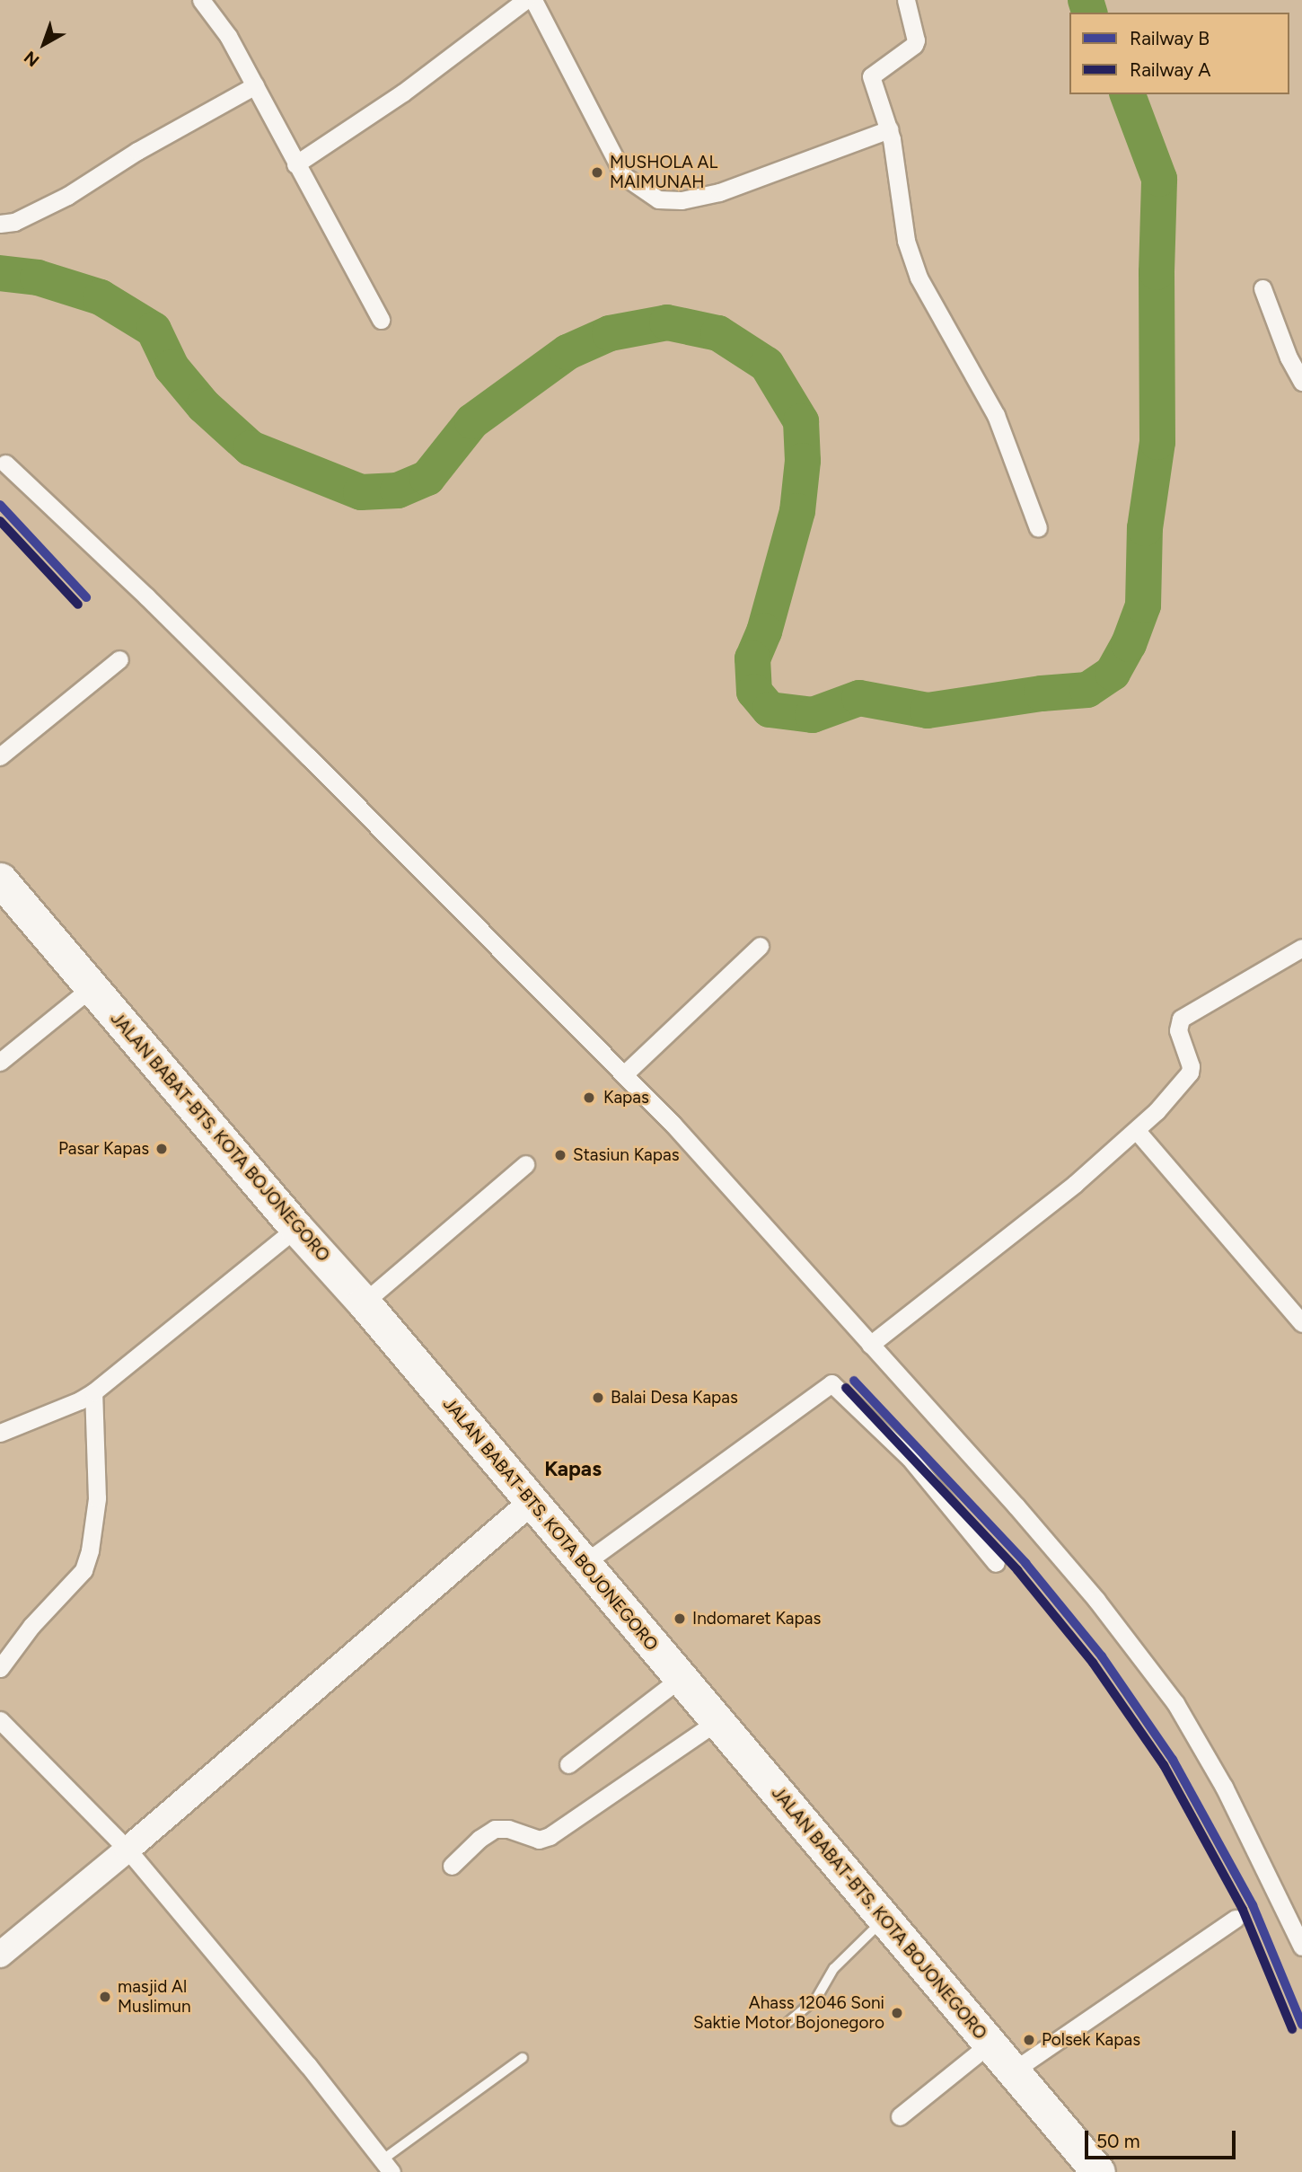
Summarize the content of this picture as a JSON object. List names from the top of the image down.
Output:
{
  "streets": {
    "highway": ["JALAN BABAT-BTS. KOTA BOJONEGORO"]
  },
  "districts": ["Kapas"],
  "places": [
    "MUSHOLA AL MAIMUNAH",
    "Kapas",
    "Pasar Kapas",
    "Stasiun Kapas",
    "Balai Desa Kapas",
    "Indomaret Kapas",
    "masjid Al Muslimun",
    "Ahass 12046 Soni Saktie Motor Bojonegoro",
    "Polsek Kapas"
  ],
  "lines": ["rail line B", "rail line A"],
  "legend": ["Railway B", "Railway A"],
  "scale_bar": "50 m",
  "north": "bottom left"
}
